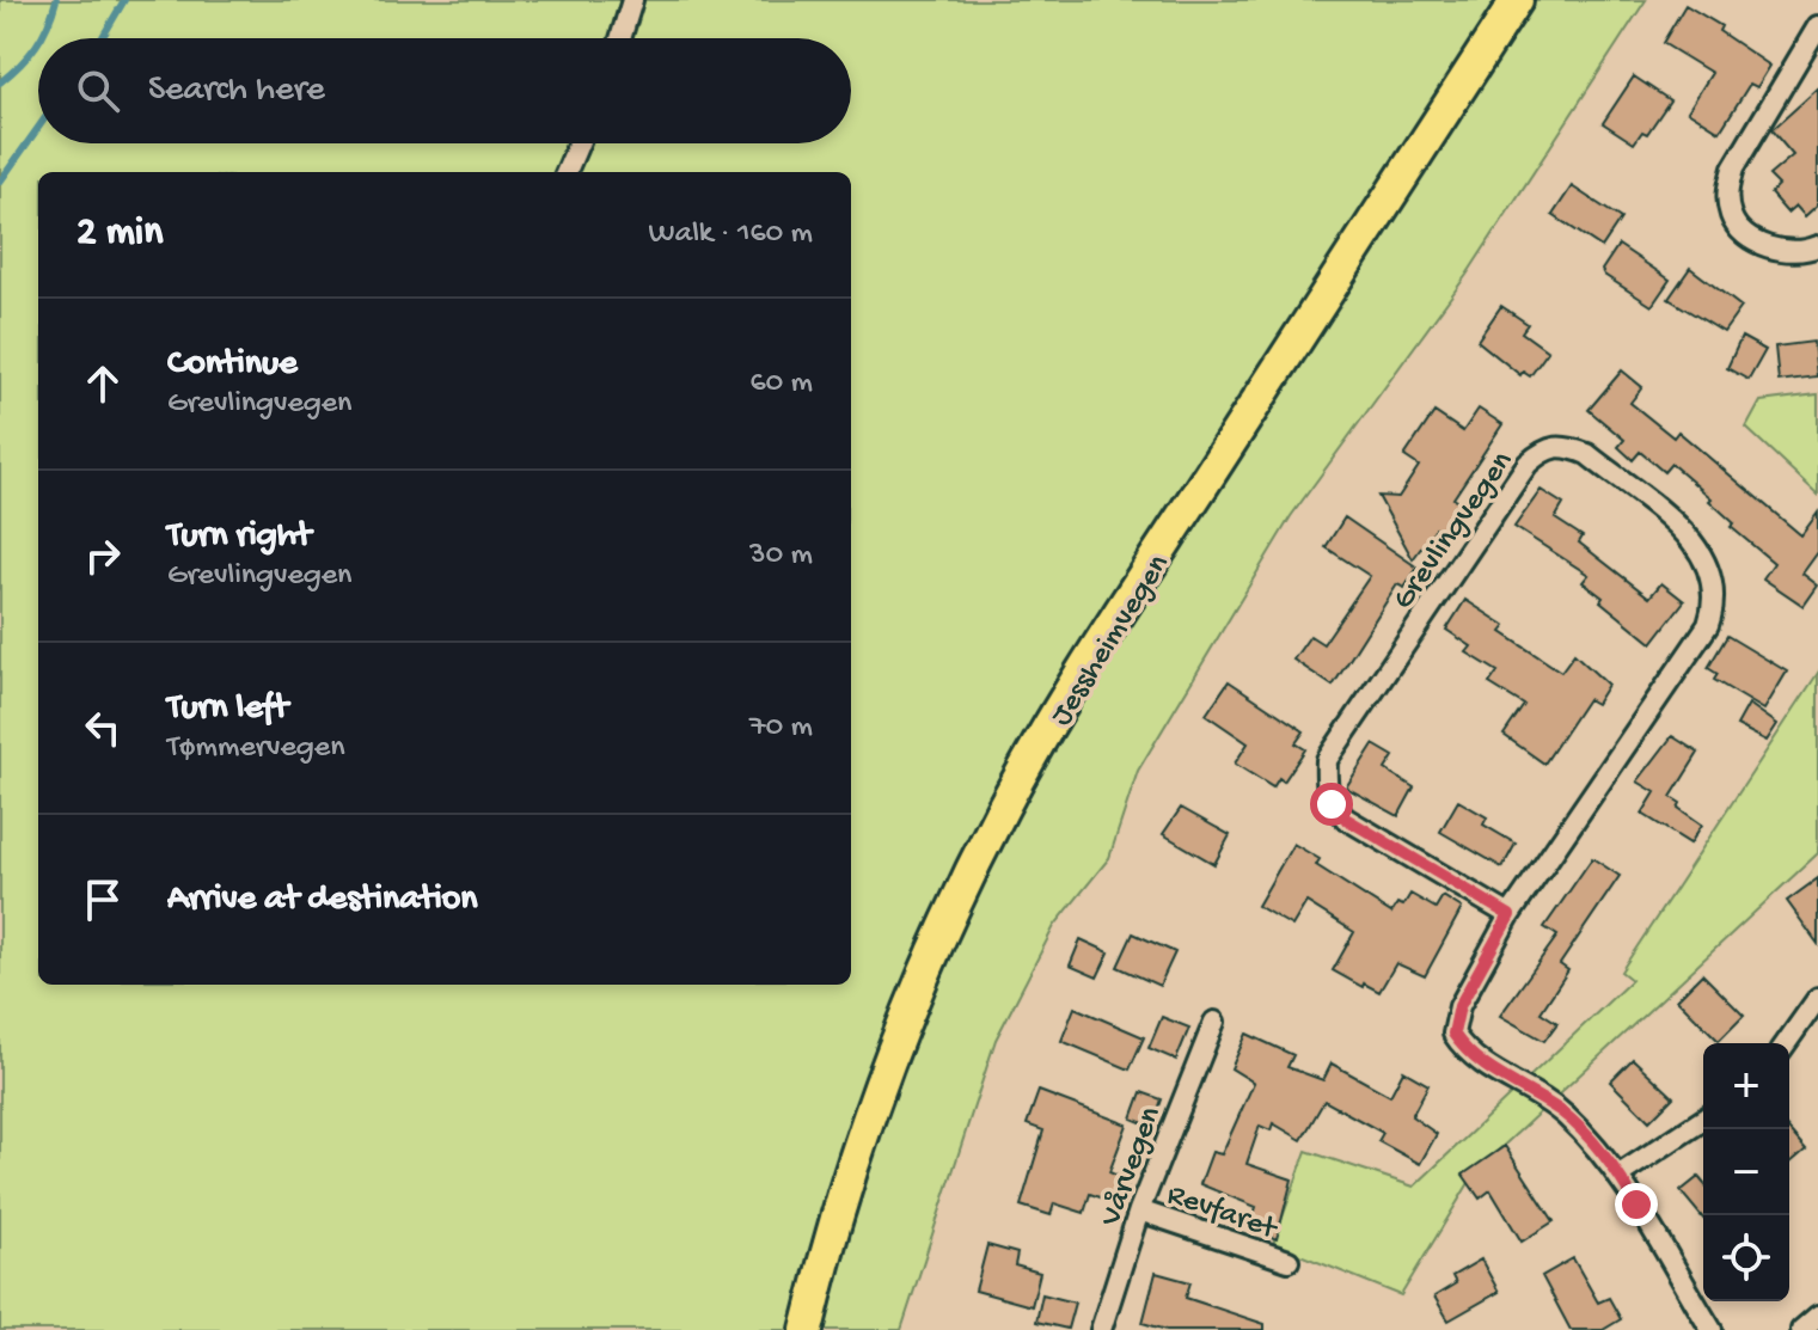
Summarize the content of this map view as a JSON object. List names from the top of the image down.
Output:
{
  "streets": {
    "main road": ["Jessheimvegen"],
    "street": ["Grevlingvegen", "Vårvegen", "Revfaret"]
  },
  "crossings": [
    ["Vårvegen", "Revfaret"]
  ],
  "page": {
    "search": "Search here",
    "heading": ["2 min", "Walk · 160 m"],
    "list": [
      ["Continue", "Grevlingvegen", "60 m"],
      ["Turn right", "Grevlingvegen", "30 m"],
      ["Turn left", "Tømmervegen", "70 m"],
      "Arrive at destination"
    ],
    "map_buttons": ["+", "−"]
  }
}
